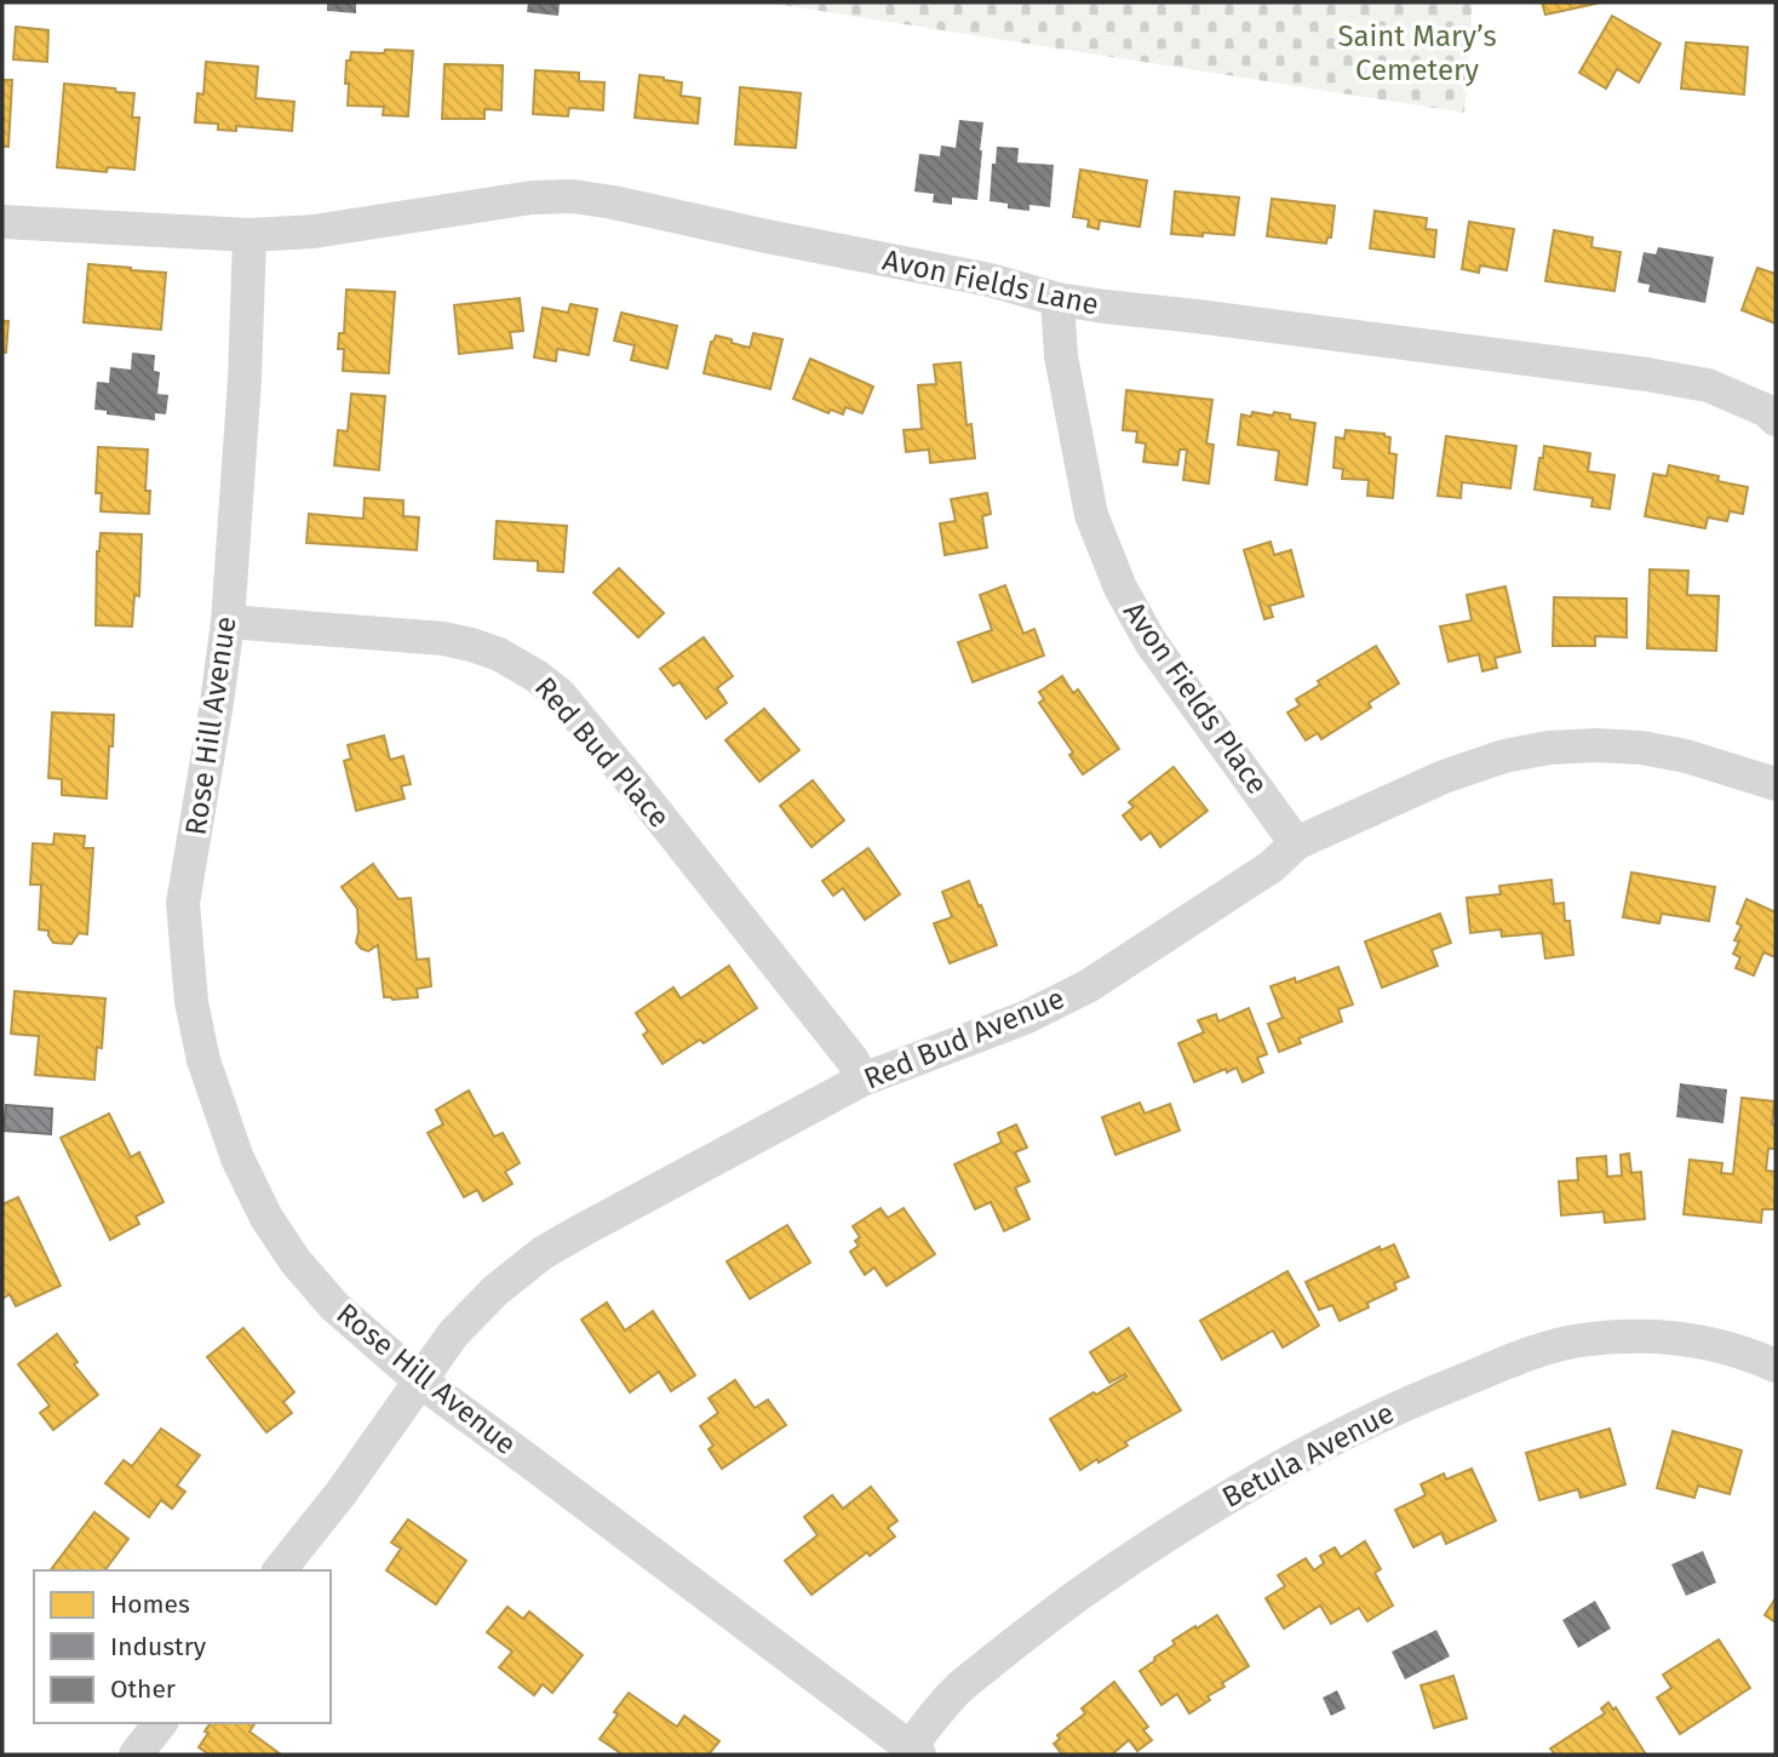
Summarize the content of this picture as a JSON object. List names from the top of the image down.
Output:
{
  "streets": {
    "street": [
      "Avon Fields Lane",
      "Avon Fields Place",
      "Rose Hill Avenue",
      "Red Bud Place",
      "Red Bud Avenue",
      "Betula Avenue"
    ]
  },
  "crossings": [
    ["Avon Fields Lane", "Avon Fields Place"],
    ["Avon Fields Lane", "Rose Hill Avenue"],
    ["Avon Fields Place", "Red Bud Avenue"],
    ["Rose Hill Avenue", "Red Bud Place"],
    ["Rose Hill Avenue", "Red Bud Avenue"],
    ["Rose Hill Avenue", "Betula Avenue"],
    ["Red Bud Place", "Red Bud Avenue"]
  ],
  "parks": ["Saint Mary’s Cemetery"],
  "legend": ["Homes", "Industry", "Other"]
}
